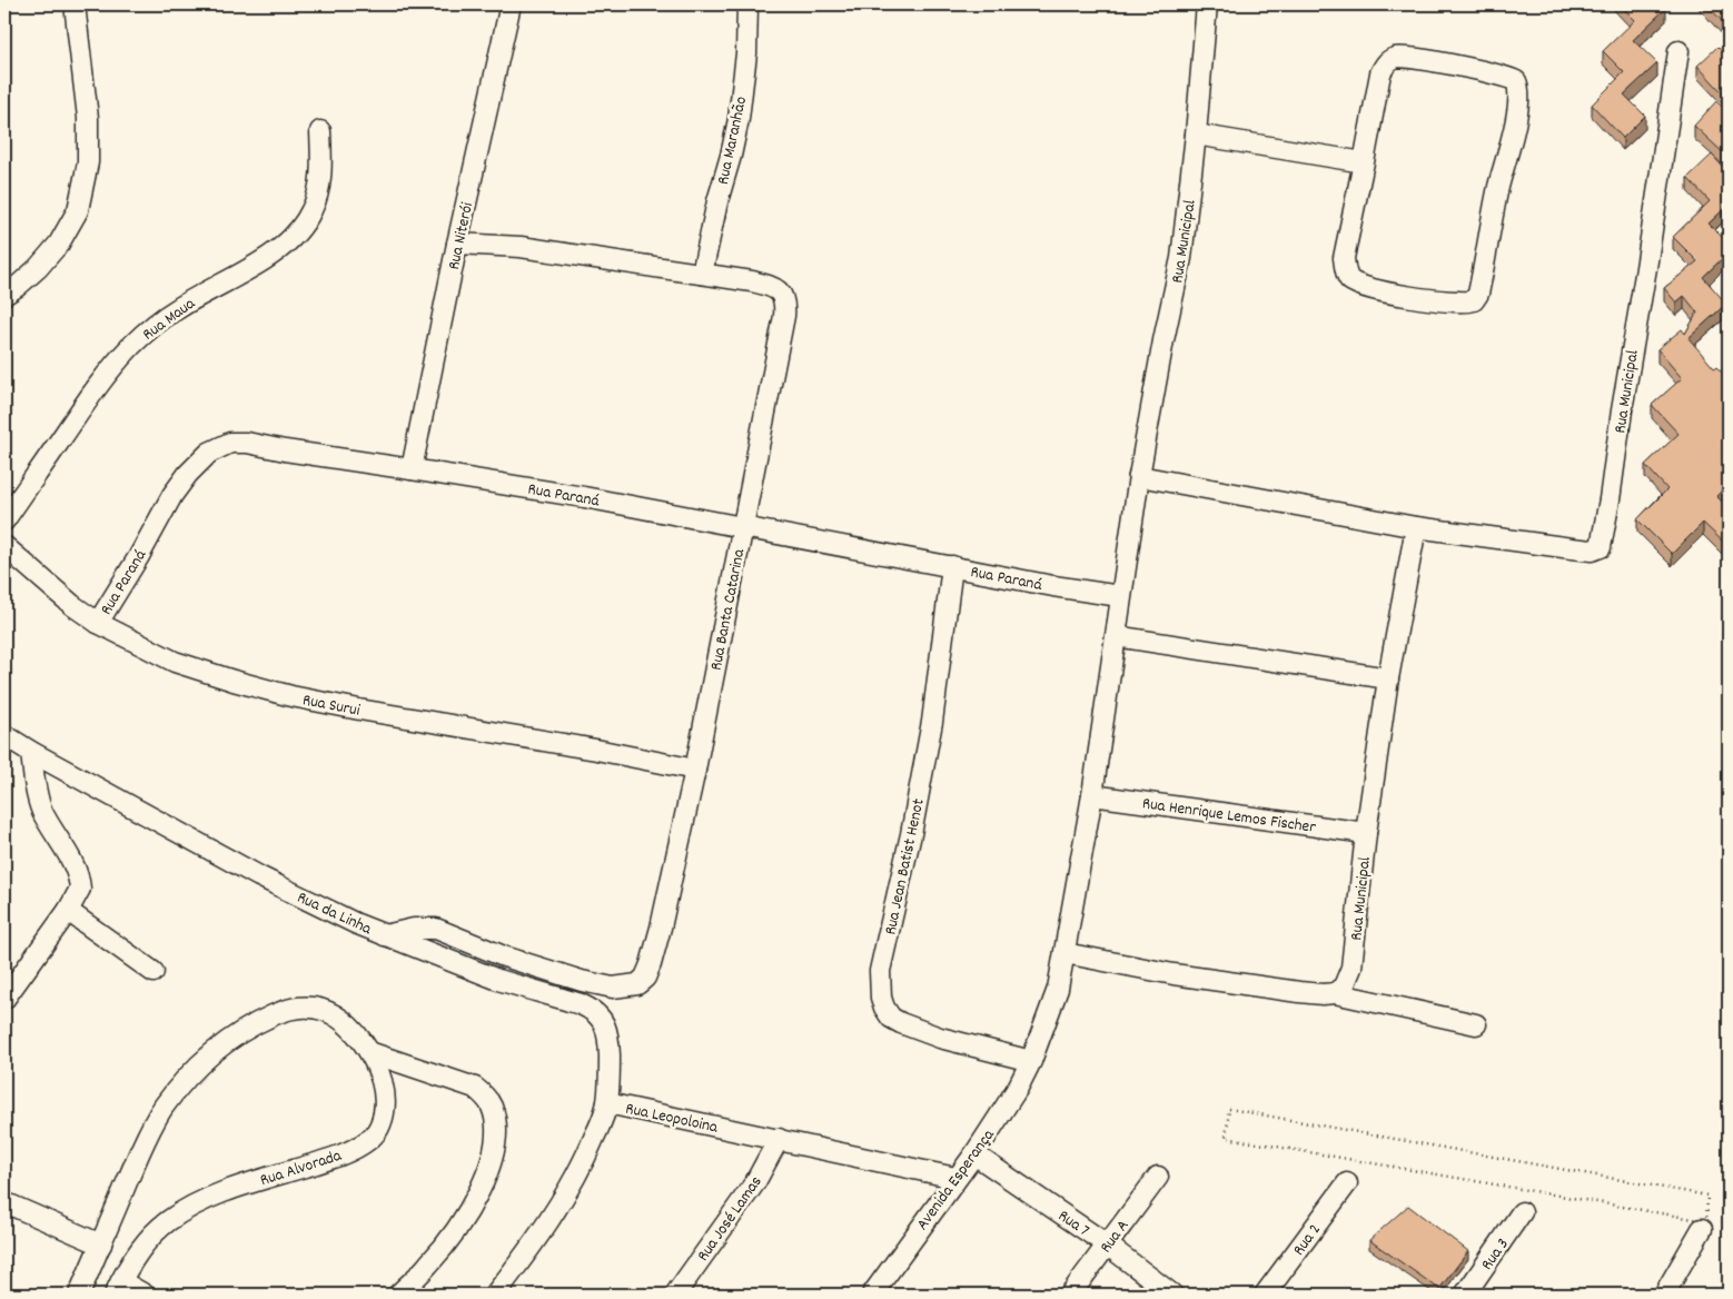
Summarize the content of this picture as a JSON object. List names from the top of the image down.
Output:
{
  "streets": {
    "street": [
      "Rua Maranhão",
      "Rua Niterói",
      "Rua Municipal",
      "Rua Maua",
      "Rua Paraná",
      "Rua Banta Catarina",
      "Rua Surui",
      "Rua Henrique Lemos Fischer",
      "Rua Jean Batist Henot",
      "Rua da Linha",
      "Rua Leopoloina",
      "Rua Alvorada",
      "Avenida Esperança",
      "Rua José Lamas",
      "Rua 7",
      "Rua A",
      "Rua 2",
      "Rua 3"
    ]
  },
  "crossings": [
    ["Rua Maranhão", "Rua Banta Catarina"],
    ["Rua Niterói", "Rua Paraná"],
    ["Rua Niterói", "Rua Banta Catarina"],
    ["Rua Municipal", "Rua Paraná"],
    ["Rua Municipal", "Rua Henrique Lemos Fischer"],
    ["Rua Municipal", "Rua Jean Batist Henot"],
    ["Rua Municipal", "Avenida Esperança"],
    ["Rua Paraná", "Rua Banta Catarina"],
    ["Rua Paraná", "Rua Surui"],
    ["Rua Paraná", "Rua Jean Batist Henot"],
    ["Rua Banta Catarina", "Rua Surui"],
    ["Rua Banta Catarina", "Rua da Linha"],
    ["Rua Jean Batist Henot", "Avenida Esperança"],
    ["Rua da Linha", "Rua Leopoloina"],
    ["Rua Leopoloina", "Avenida Esperança"],
    ["Rua Leopoloina", "Rua José Lamas"],
    ["Avenida Esperança", "Rua 7"],
    ["Rua 7", "Rua A"]
  ]
}
